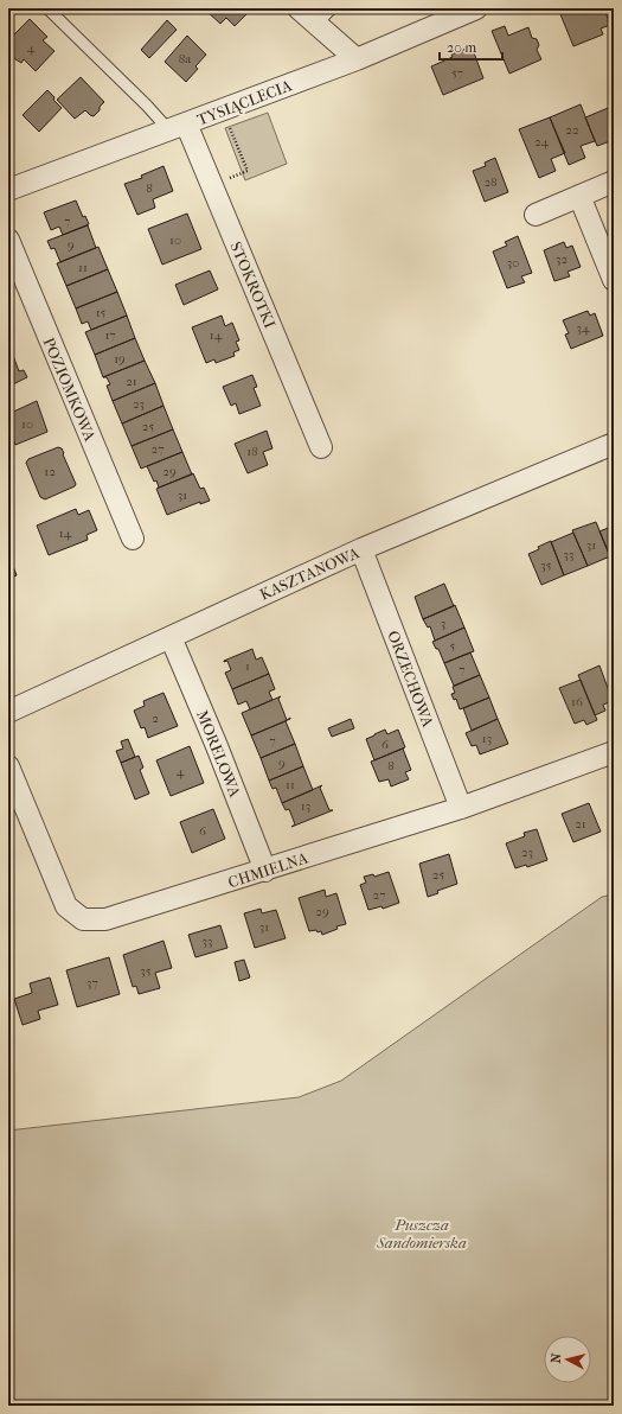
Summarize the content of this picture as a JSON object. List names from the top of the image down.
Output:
{
  "streets": {
    "street": [
      "TYSIĄCLECIA",
      "STOKROTKI",
      "POZIOMKOWA",
      "KASZTANOWA",
      "ORZECHOWA",
      "MORELOWA",
      "CHMIELNA"
    ]
  },
  "crossings": [
    ["TYSIĄCLECIA", "STOKROTKI"],
    ["KASZTANOWA", "ORZECHOWA"],
    ["KASZTANOWA", "MORELOWA"],
    ["ORZECHOWA", "CHMIELNA"],
    ["MORELOWA", "CHMIELNA"]
  ],
  "parks": ["Puszcza Sandomierska"],
  "house_numbers": [
    "4",
    "8a",
    "57",
    "22",
    "24",
    "28",
    "8",
    "7",
    "10",
    "9",
    "32",
    "30",
    "11",
    "15",
    "34",
    "17",
    "14",
    "19",
    "21",
    "23",
    "10",
    "25",
    "27",
    "18",
    "12",
    "29",
    "31",
    "14",
    "31",
    "33",
    "35",
    "3",
    "5",
    "1",
    "7",
    "16",
    "2",
    "13",
    "7",
    "6",
    "9",
    "8",
    "4",
    "11",
    "13",
    "21",
    "6",
    "23",
    "25",
    "27",
    "29",
    "31",
    "33",
    "35",
    "37"
  ],
  "scale_bar": "20 m",
  "north": "left"
}
